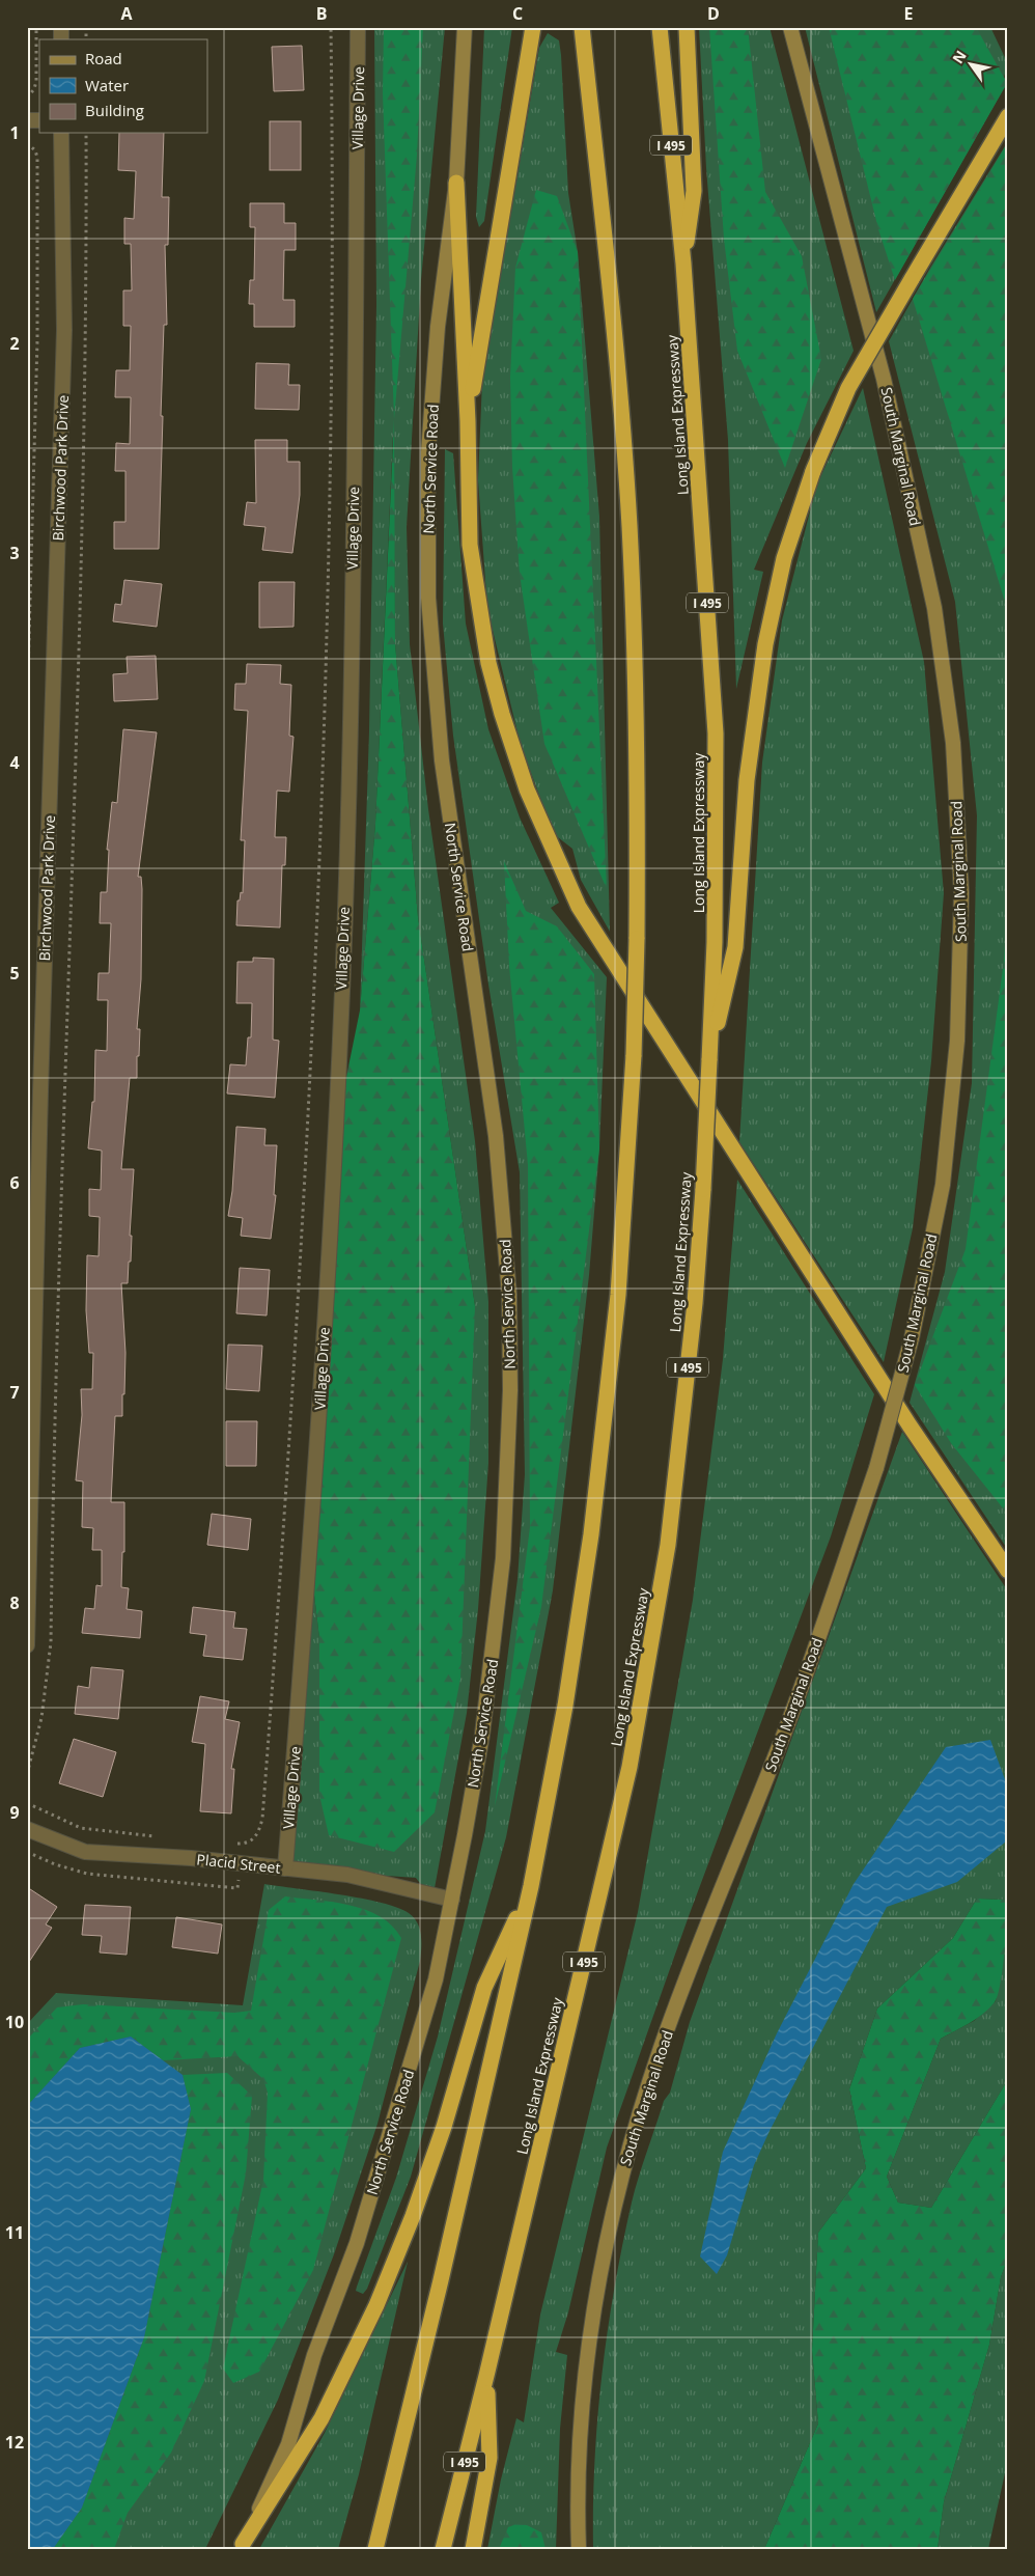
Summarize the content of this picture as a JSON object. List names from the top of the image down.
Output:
{
  "streets": {
    "highway": ["I 495", "Long Island Expressway"],
    "main road": ["South Marginal Road", "North Service Road"],
    "street": ["Village Drive", "Birchwood Park Drive", "Placid Street"]
  },
  "crossings": [
    ["Village Drive", "Placid Street"],
    ["North Service Road", "Placid Street"]
  ],
  "legend": ["Road", "Water", "Building"],
  "north": "top left",
  "grid": {
    "columns": [
      "A",
      "B",
      "C",
      "D",
      "E"
    ],
    "rows": [
      "1",
      "2",
      "3",
      "4",
      "5",
      "6",
      "7",
      "8",
      "9",
      "10",
      "11",
      "12"
    ]
  }
}
